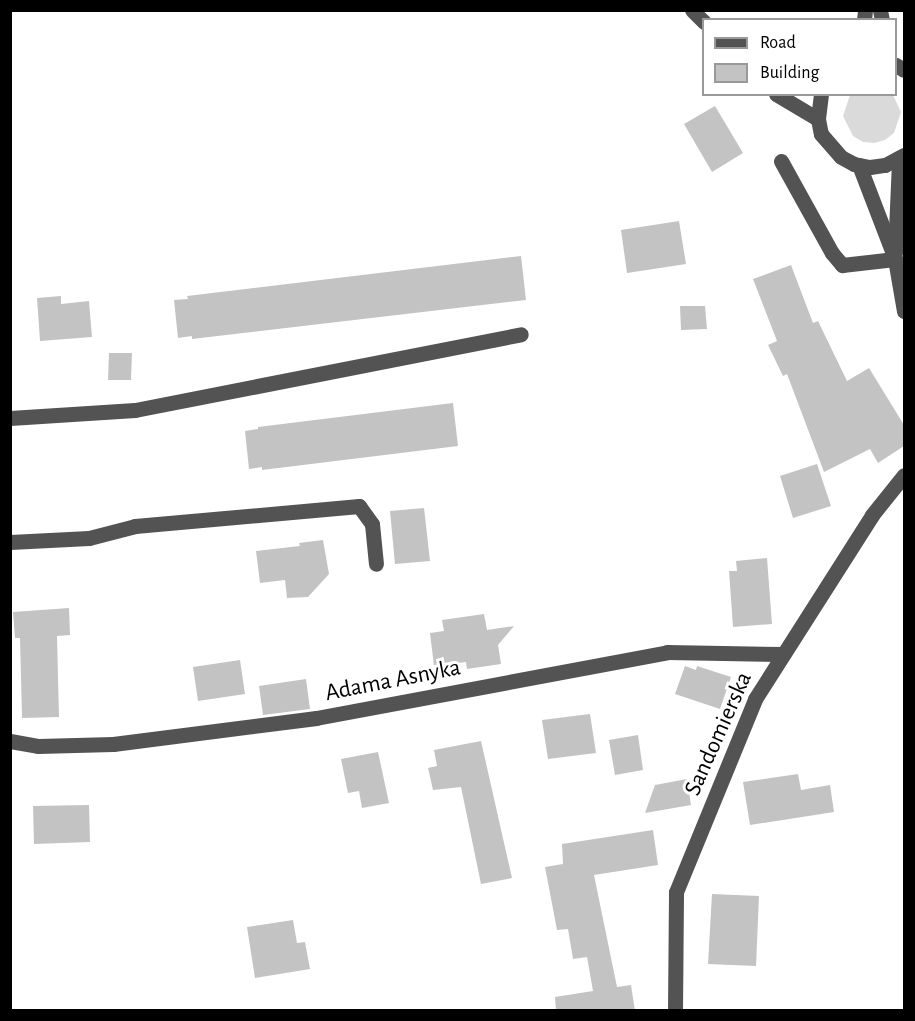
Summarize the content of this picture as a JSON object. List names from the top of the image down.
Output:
{
  "streets": {
    "street": ["Adama Asnyka", "Sandomierska"]
  },
  "crossings": [
    ["Adama Asnyka", "Sandomierska"]
  ],
  "legend": ["Road", "Building"]
}
